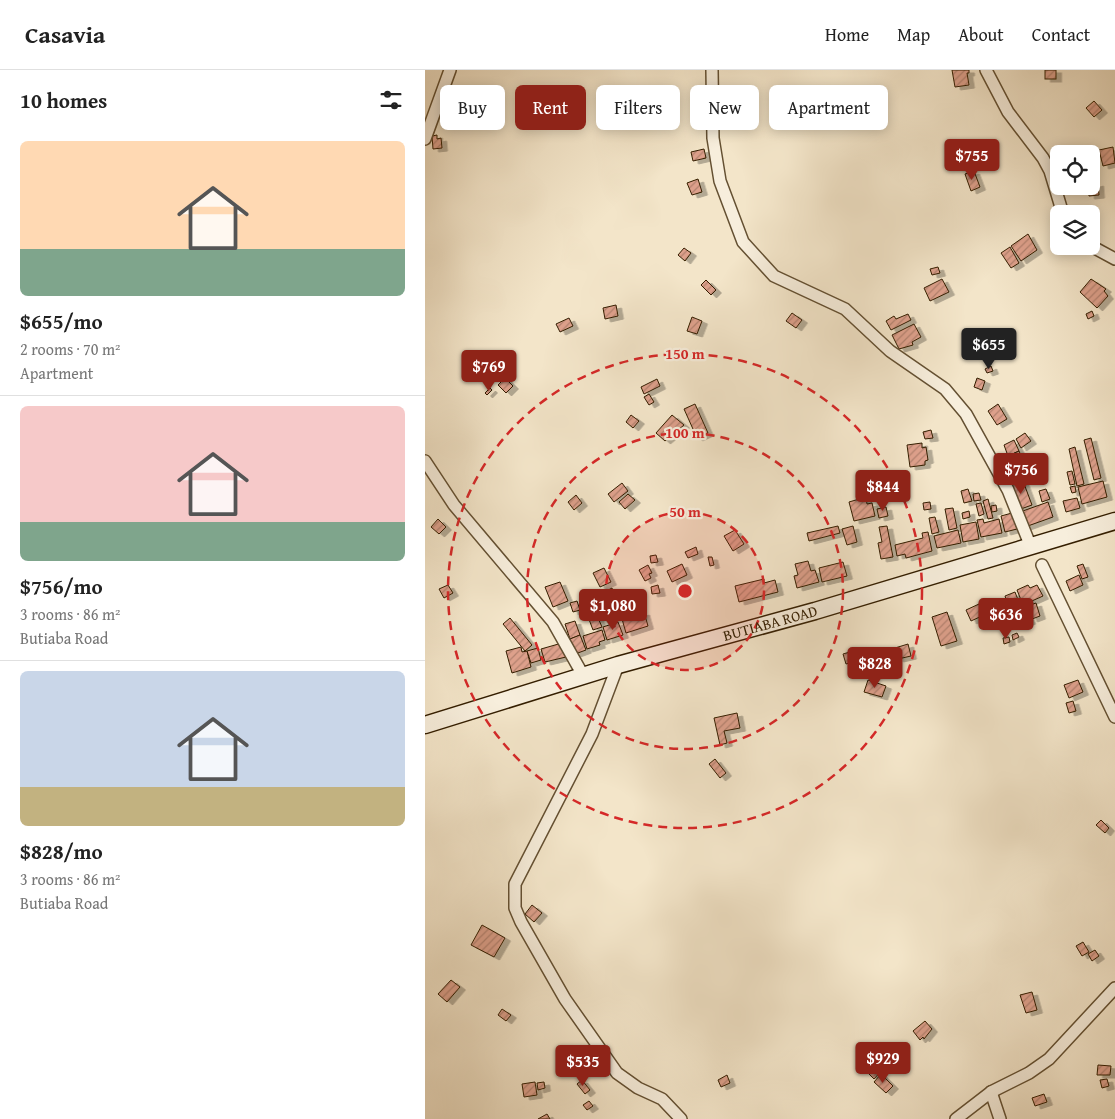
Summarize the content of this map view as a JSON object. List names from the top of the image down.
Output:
{
  "streets": {
    "main road": ["BUTIABA ROAD"]
  },
  "page": {
    "header": "Casavia",
    "nav": [
      "Home",
      "Map",
      "About",
      "Contact"
    ],
    "heading": "10 homes",
    "chip": [
      "Buy",
      "Rent",
      "Filters",
      "New",
      "Apartment"
    ],
    "list": [
      {
        "name": "$655/mo",
        "note": "2 rooms · 70 m² · Apartment"
      },
      {
        "name": "$756/mo",
        "note": "3 rooms · 86 m² · Butiaba Road"
      },
      {
        "name": "$828/mo",
        "note": "3 rooms · 86 m² · Butiaba Road"
      }
    ],
    "price": [
      "$755",
      "$655",
      "$769",
      "$756",
      "$844",
      "$1,080",
      "$636",
      "$828",
      "$929",
      "$535"
    ]
  },
  "rings": ["150 m", "100 m", "50 m"]
}
